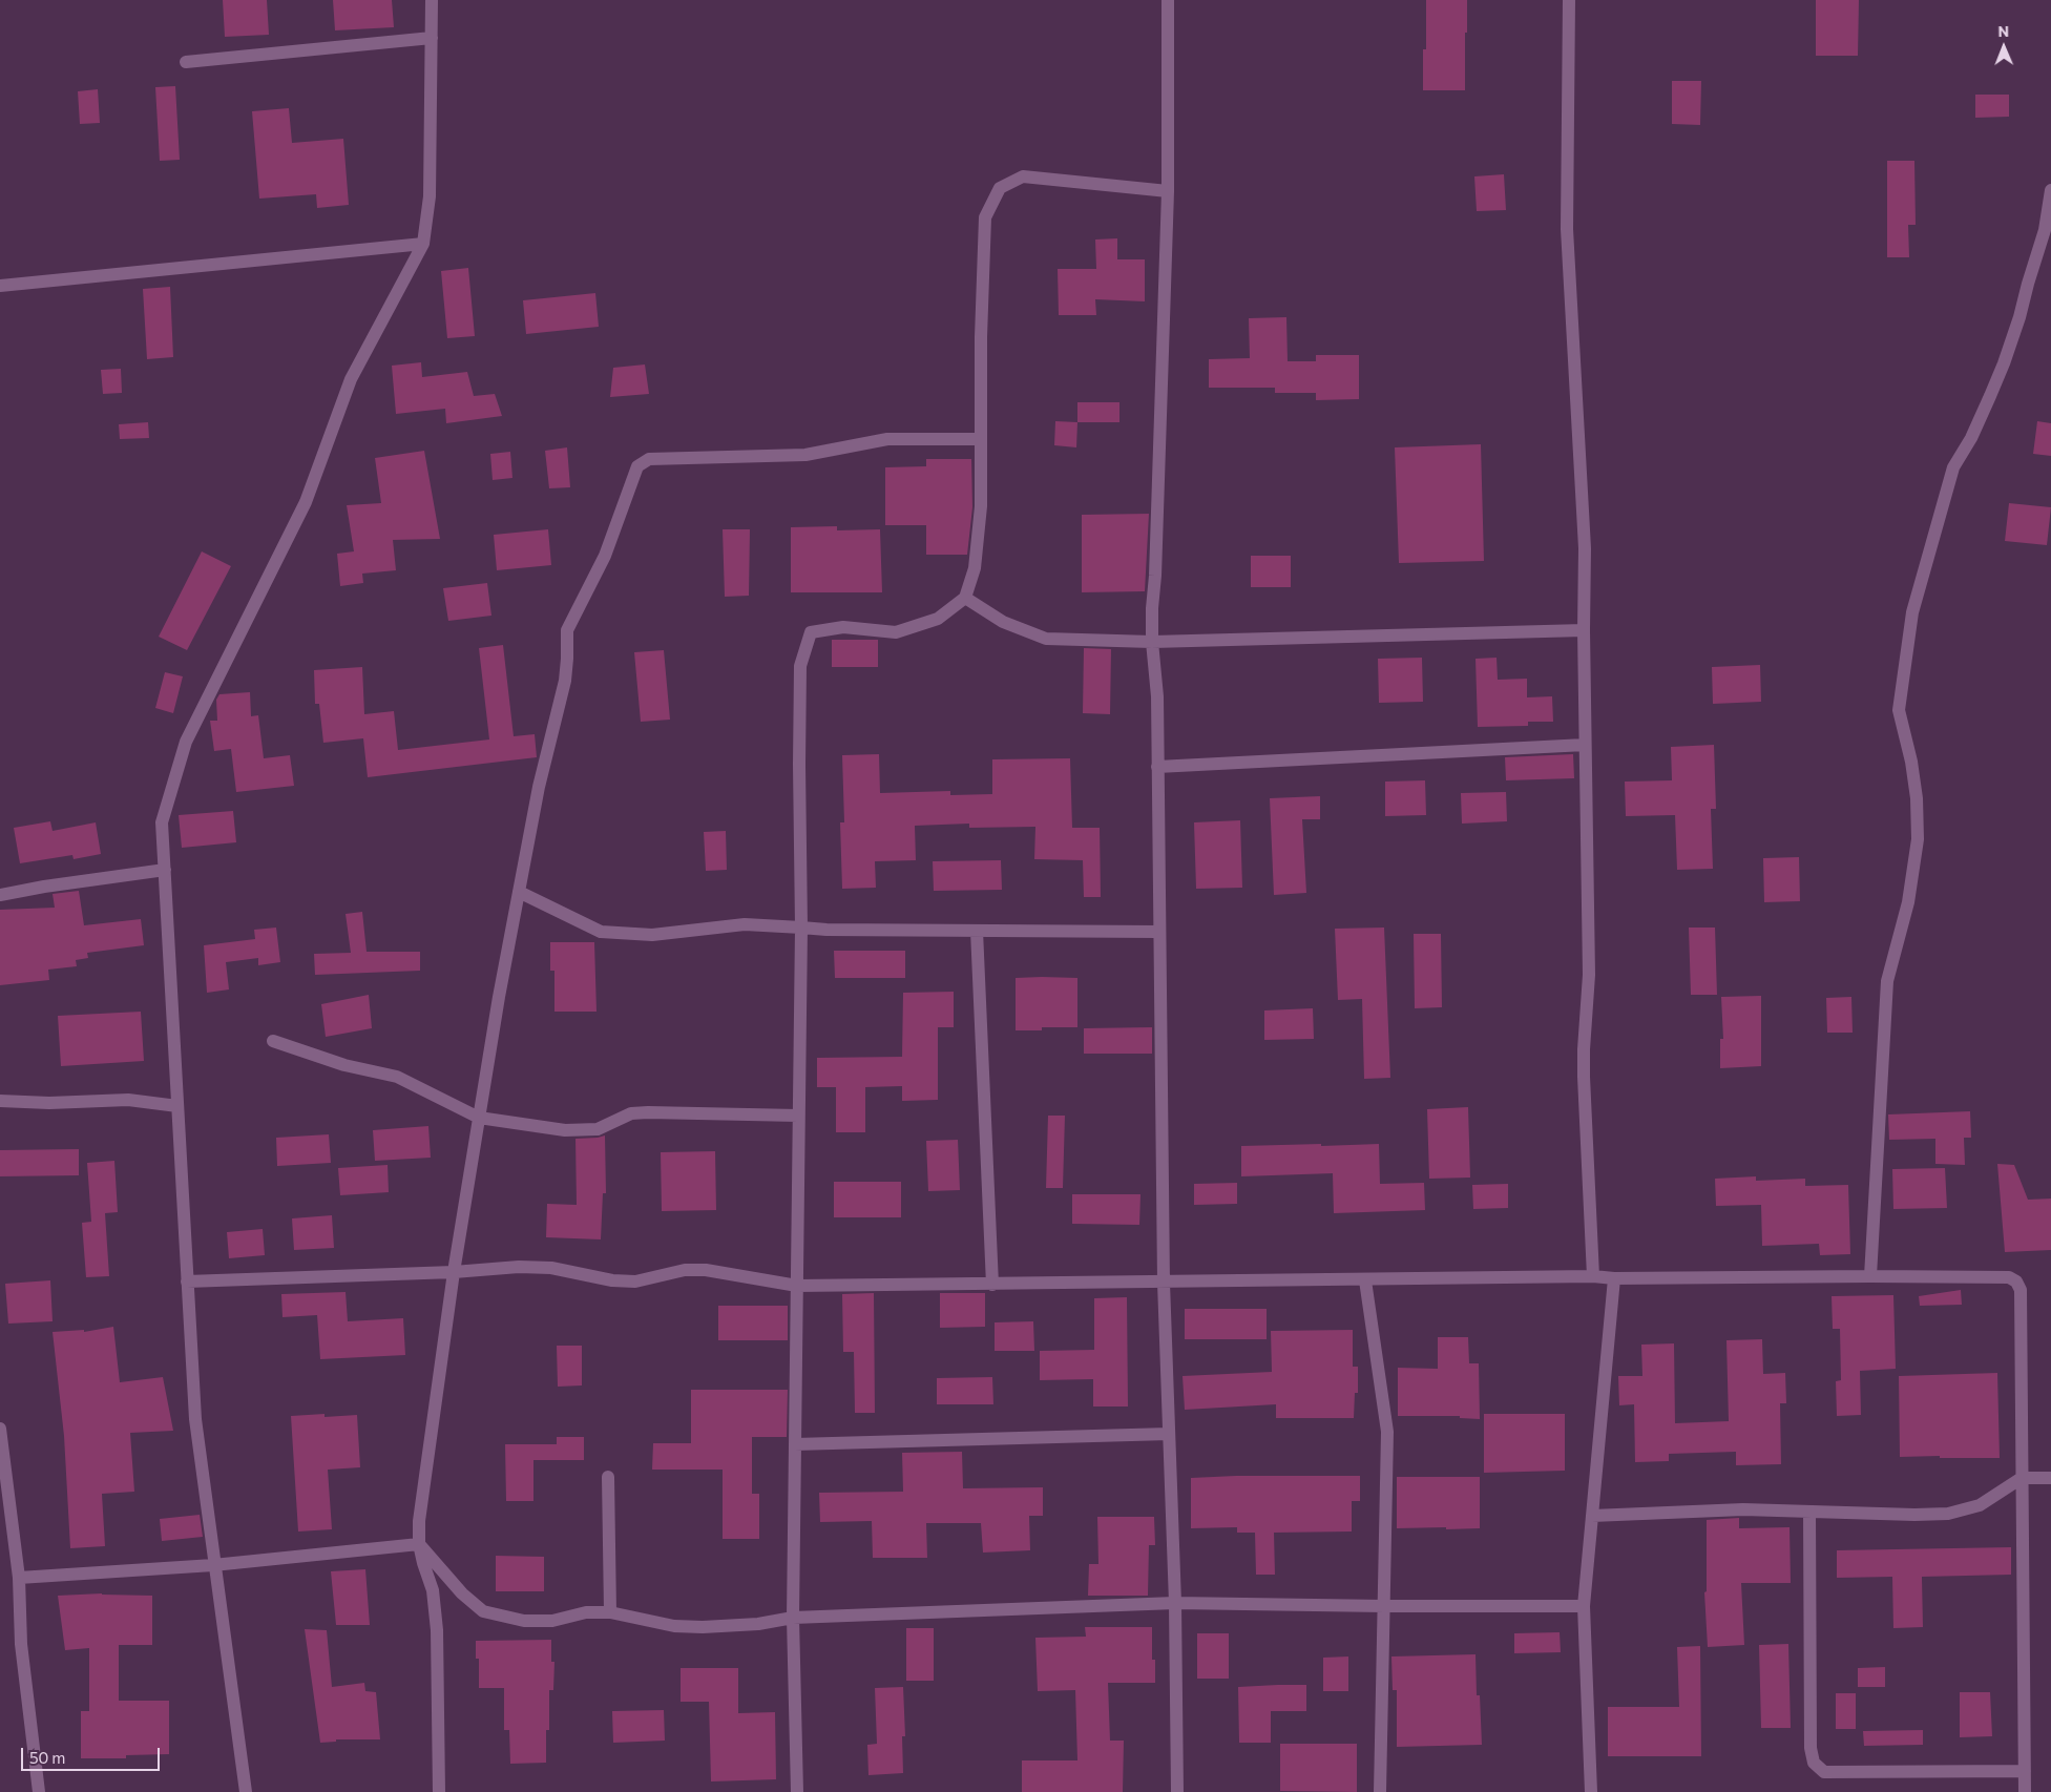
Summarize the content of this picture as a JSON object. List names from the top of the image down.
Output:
{
  "scale_bar": "50 m",
  "north": "top"
}
